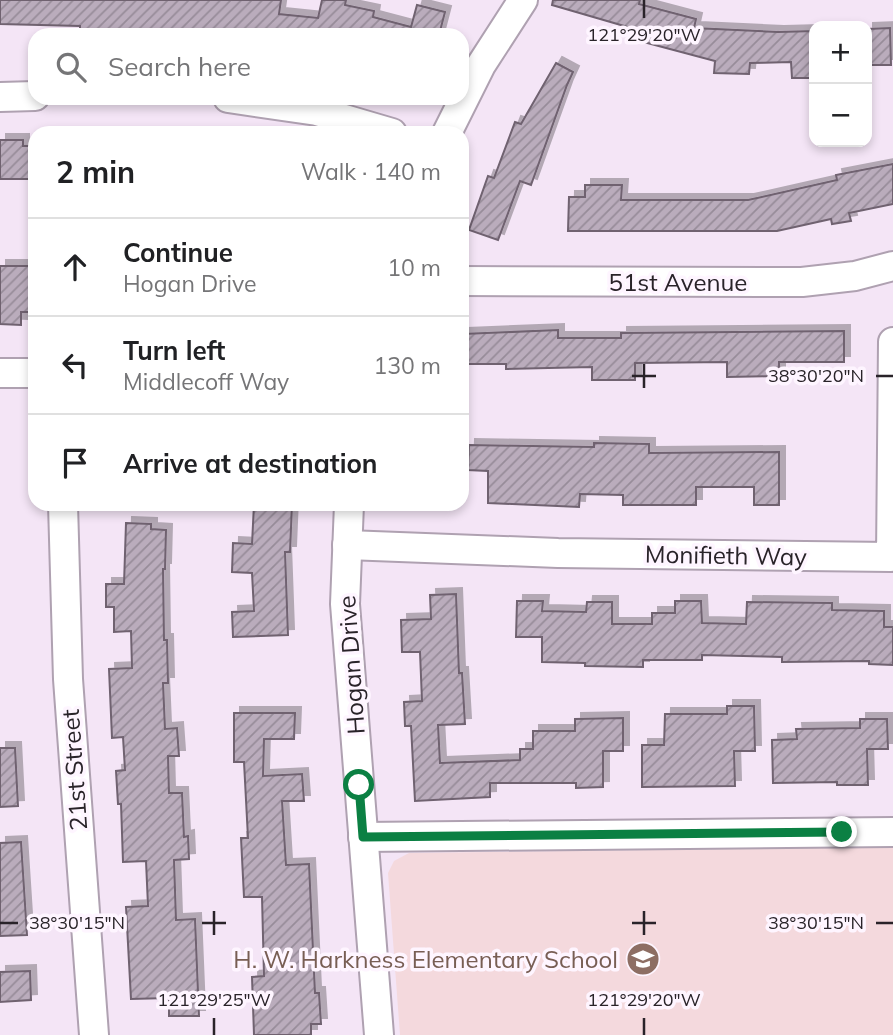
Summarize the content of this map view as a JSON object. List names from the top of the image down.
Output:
{
  "streets": {
    "street": [
      "51st Avenue",
      "Monifieth Way",
      "Hogan Drive",
      "21st Street"
    ]
  },
  "crossings": [
    ["Monifieth Way", "Hogan Drive"]
  ],
  "places": {
    "school or university": ["H. W. Harkness Elementary School"]
  },
  "page": {
    "map_buttons": ["+", "−"],
    "search": "Search here",
    "heading": ["2 min", "Walk · 140 m"],
    "list": [
      ["Continue", "Hogan Drive", "10 m"],
      ["Turn left", "Middlecoff Way", "130 m"],
      "Arrive at destination"
    ]
  },
  "coordinates": [
    "121°29'20\"W",
    "38°30'20\"N",
    "38°30'15\"N",
    "121°29'25\"W"
  ]
}
